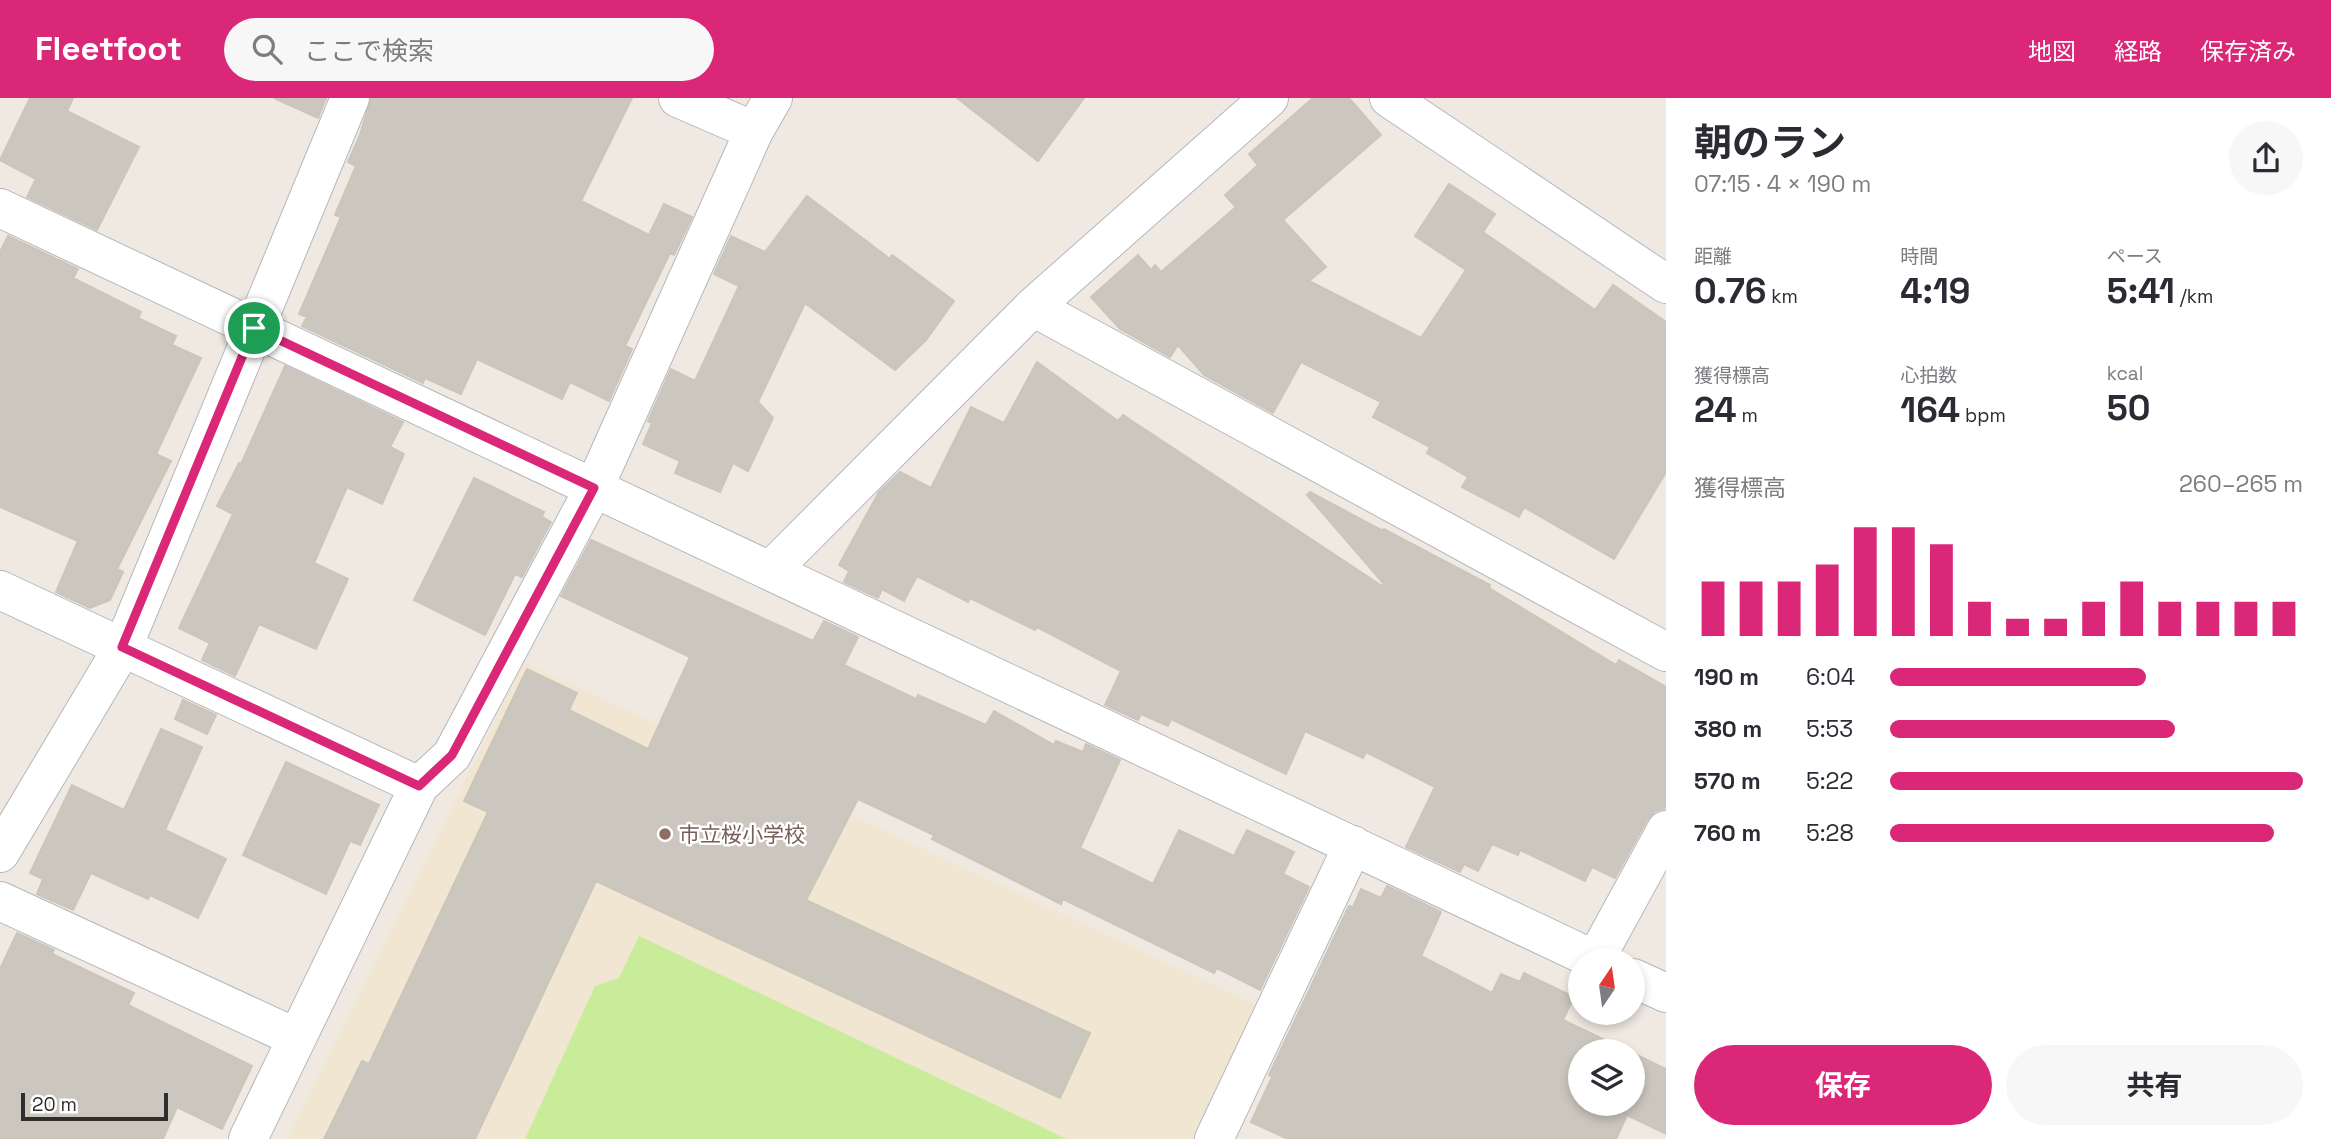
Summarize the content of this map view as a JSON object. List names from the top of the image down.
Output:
{
  "places": ["市立桜小学校"],
  "scale_bar": "20 m",
  "north": "top",
  "page": {
    "header": "Fleetfoot",
    "search": "ここで検索",
    "nav": ["地図", "経路", "保存済み"],
    "heading": ["朝のラン", "07:15 · 4 × 190 m"],
    "stats": [
      ["距離", "0.76 km"],
      ["時間", "4:19"],
      ["ペース", "5:41 /km"],
      ["獲得標高", "24 m"],
      ["心拍数", "164 bpm"],
      ["kcal", "50"]
    ],
    "chart": ["獲得標高", "260–265 m"],
    "list": [
      {
        "name": "190 m",
        "note": "6:04"
      },
      {
        "name": "380 m",
        "note": "5:53"
      },
      {
        "name": "570 m",
        "note": "5:22"
      },
      {
        "name": "760 m",
        "note": "5:28"
      }
    ],
    "buttons": ["保存", "共有"],
    "scale": "20 m"
  }
}
